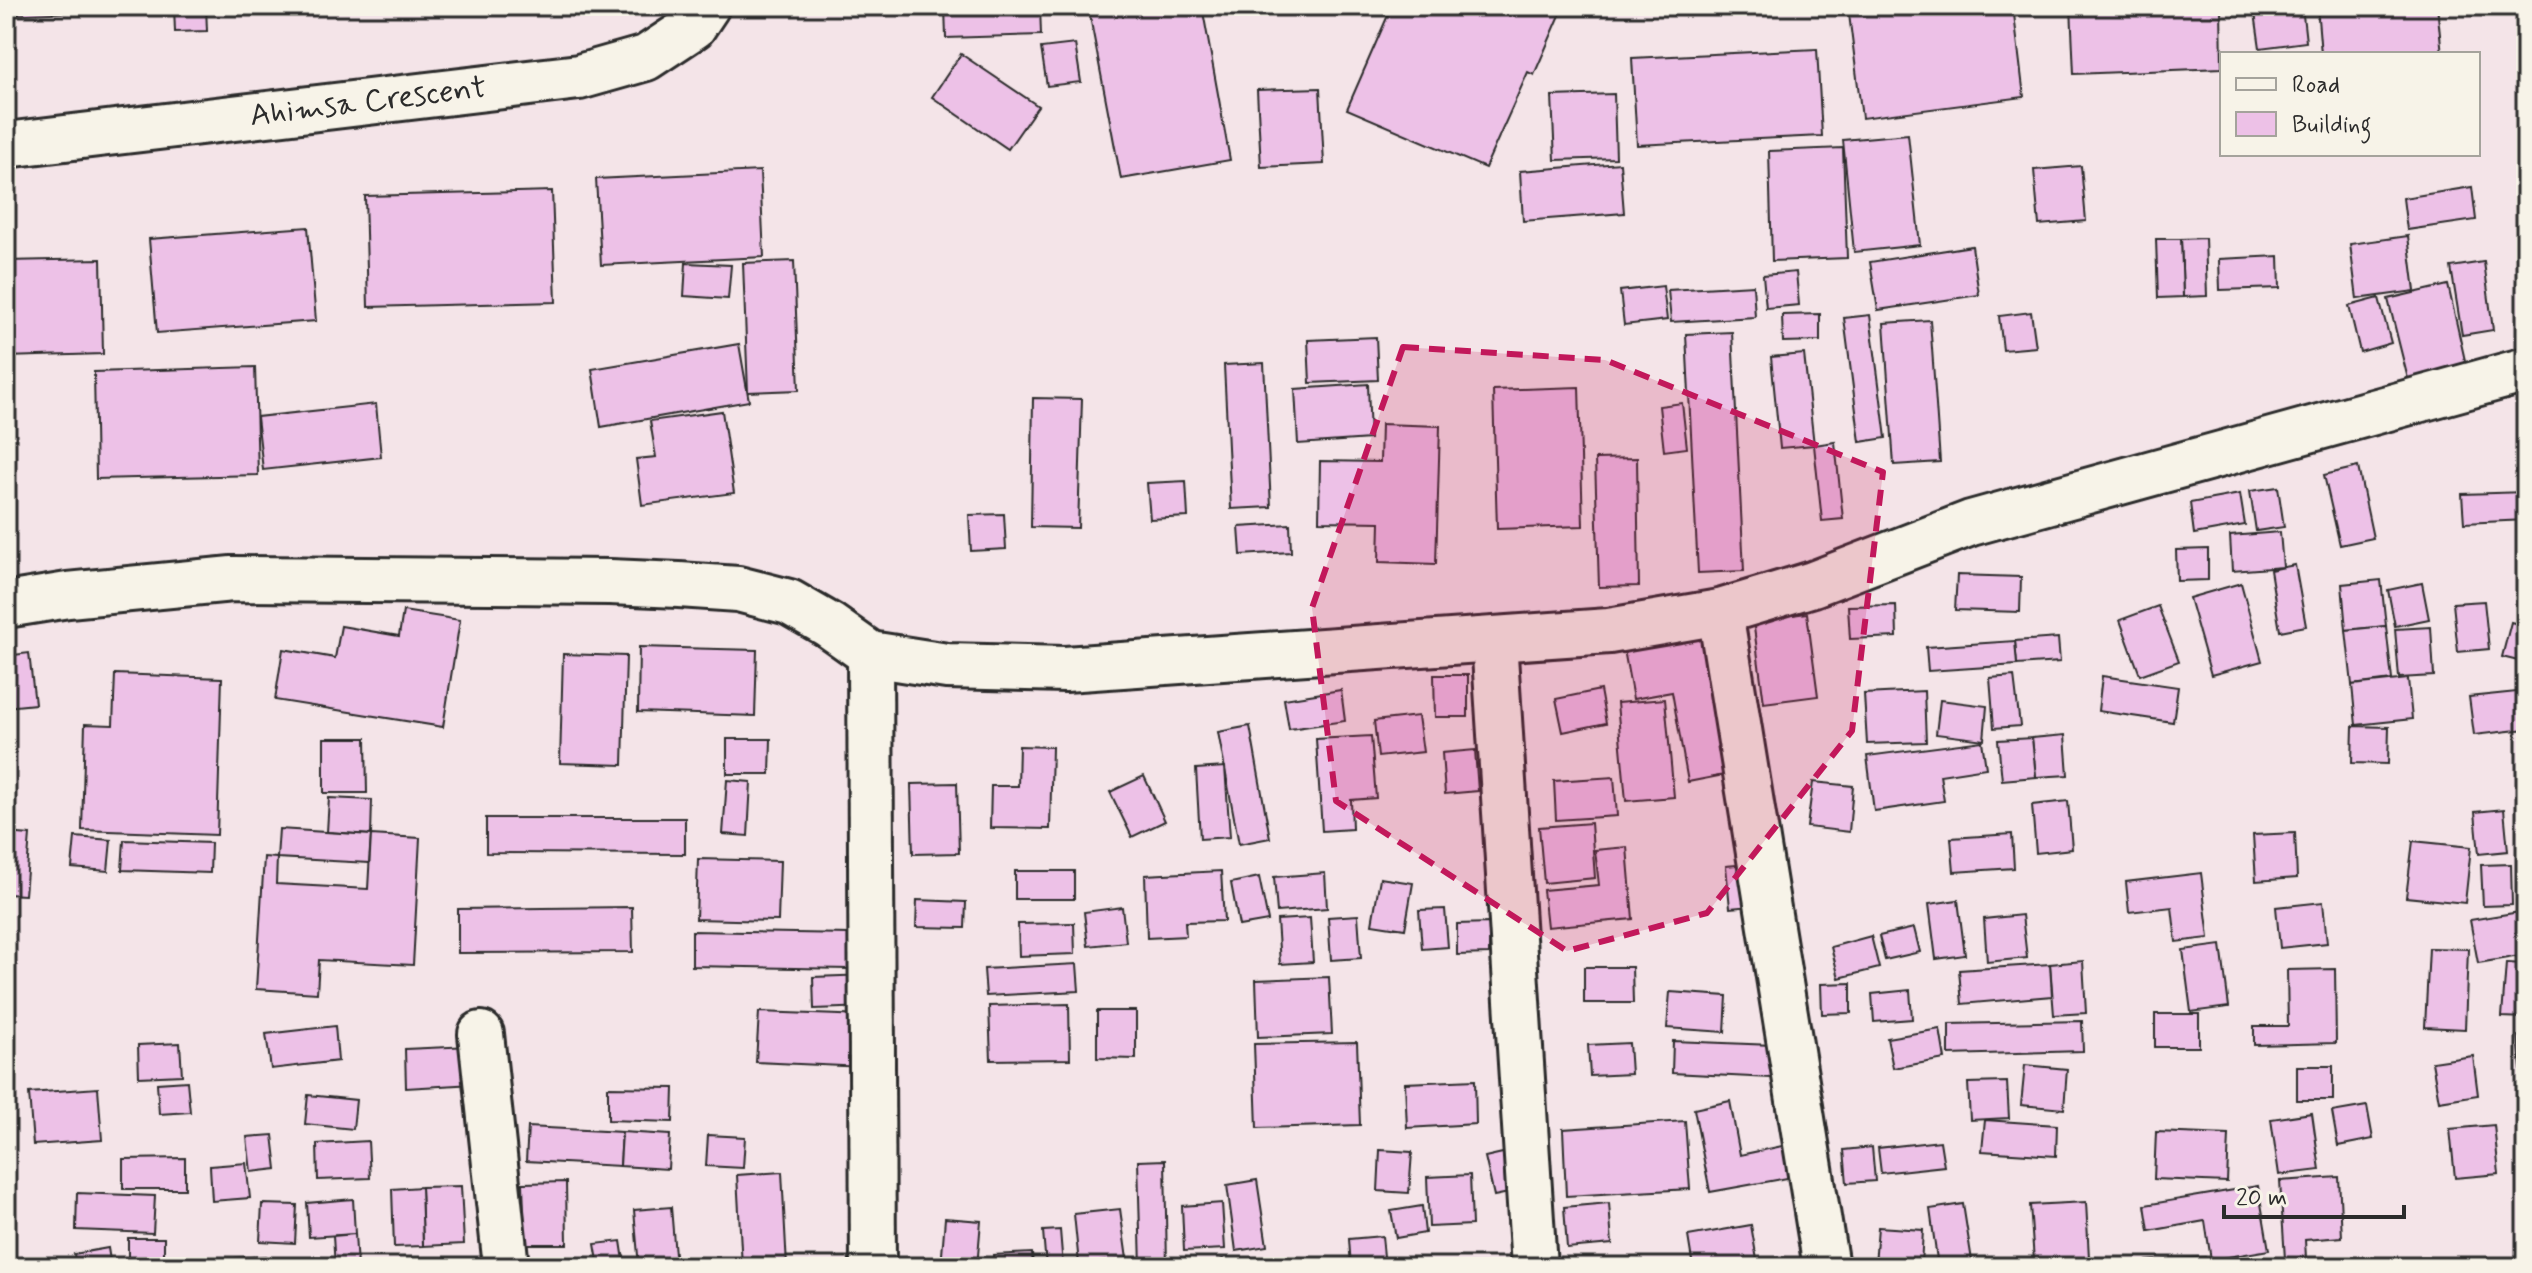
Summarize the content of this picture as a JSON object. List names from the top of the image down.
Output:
{
  "streets": {
    "street": ["Ahimsa Crescent"]
  },
  "legend": ["Road", "Building"],
  "scale_bar": "20 m"
}
